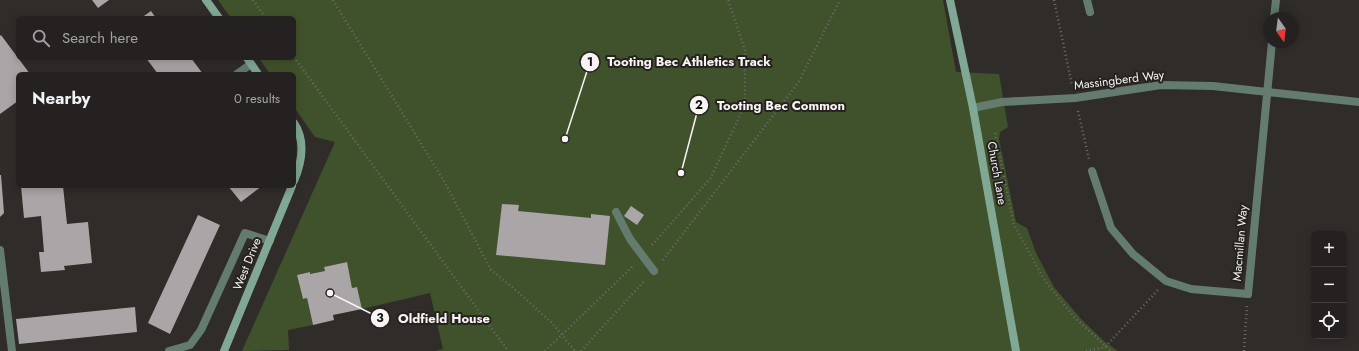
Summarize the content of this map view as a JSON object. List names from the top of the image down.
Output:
{
  "streets": {
    "main road": ["Church Lane", "West Drive"],
    "street": ["Massingberd Way", "Macmillan Way"]
  },
  "crossings": [
    ["Massingberd Way", "Church Lane"],
    ["Massingberd Way", "Macmillan Way"]
  ],
  "places": ["Tooting Bec Athletics Track", "Tooting Bec Common", "Oldfield House"],
  "north": "bottom",
  "page": {
    "search": "Search here",
    "heading": ["Nearby", "0 results"],
    "map_buttons": ["+", "−"]
  }
}
